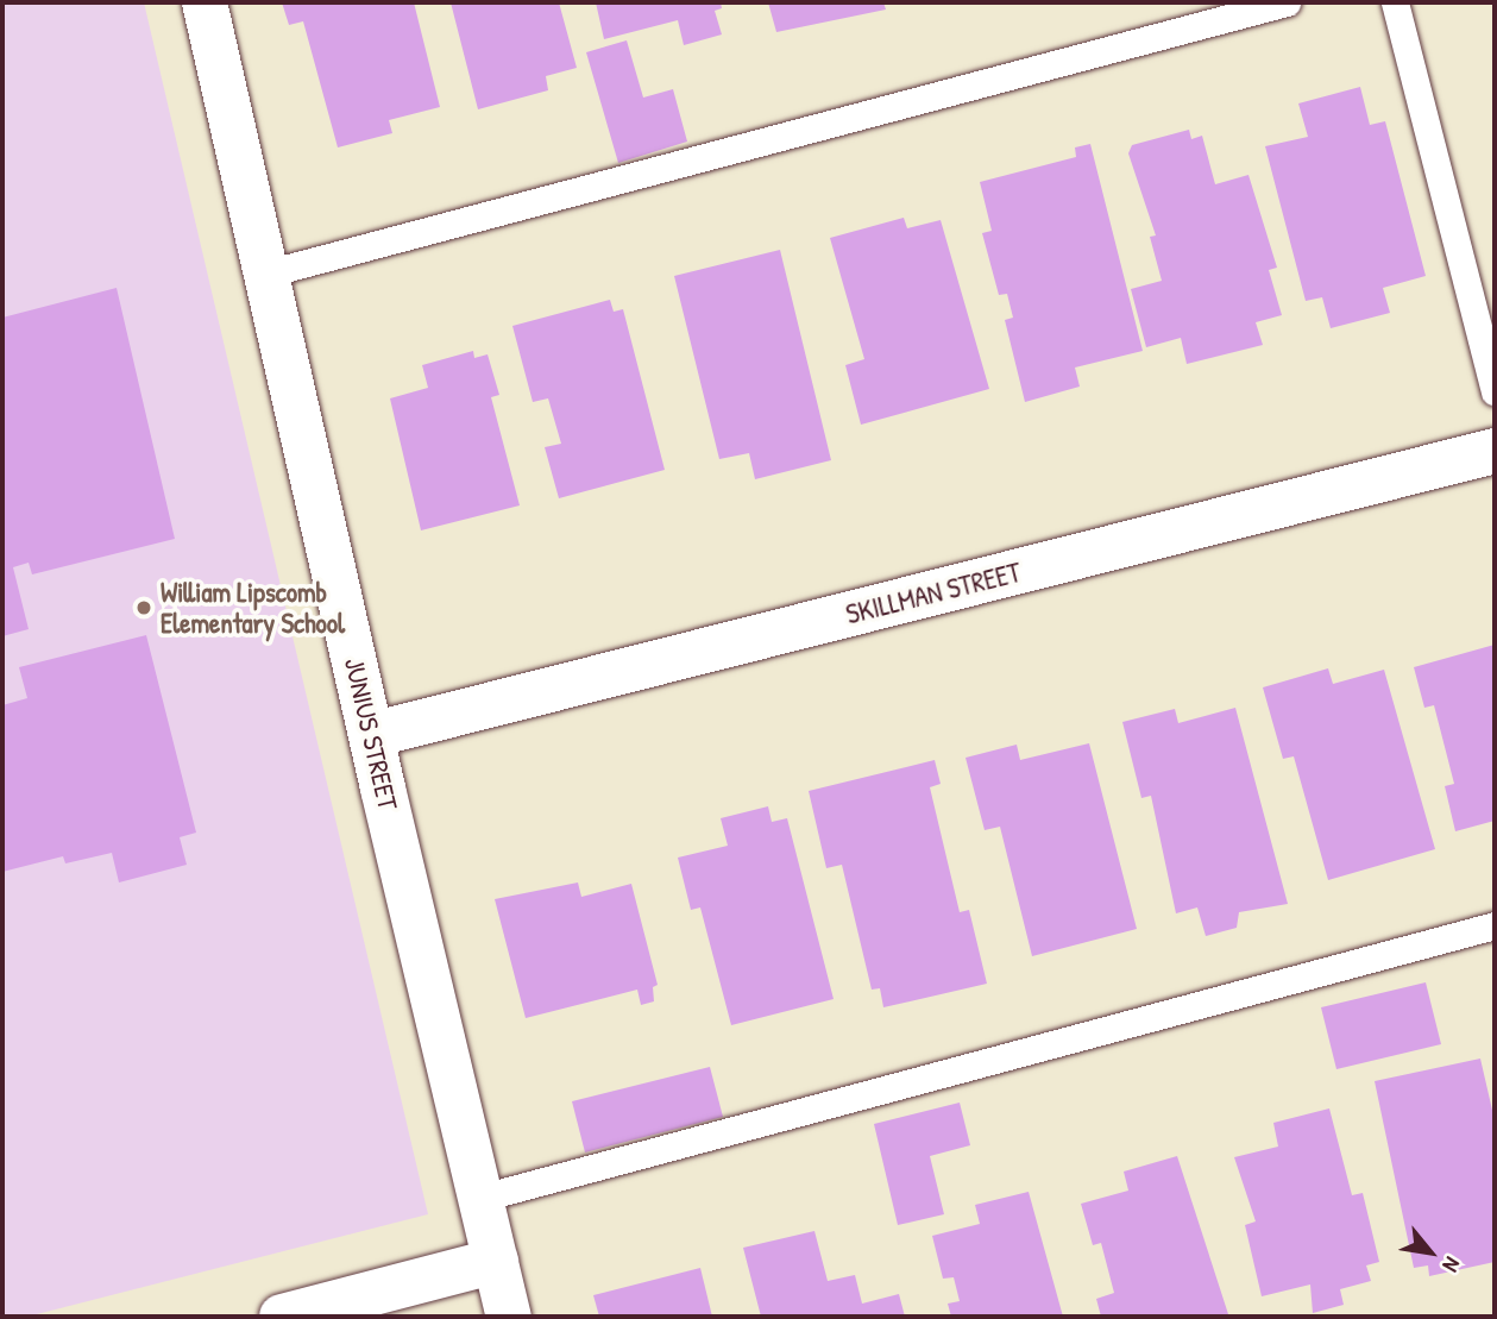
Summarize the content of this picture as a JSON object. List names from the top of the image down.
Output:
{
  "streets": {
    "street": ["SKILLMAN STREET", "JUNIUS STREET"]
  },
  "crossings": [
    ["SKILLMAN STREET", "JUNIUS STREET"]
  ],
  "places": ["William Lipscomb Elementary School"],
  "north": "bottom right"
}
